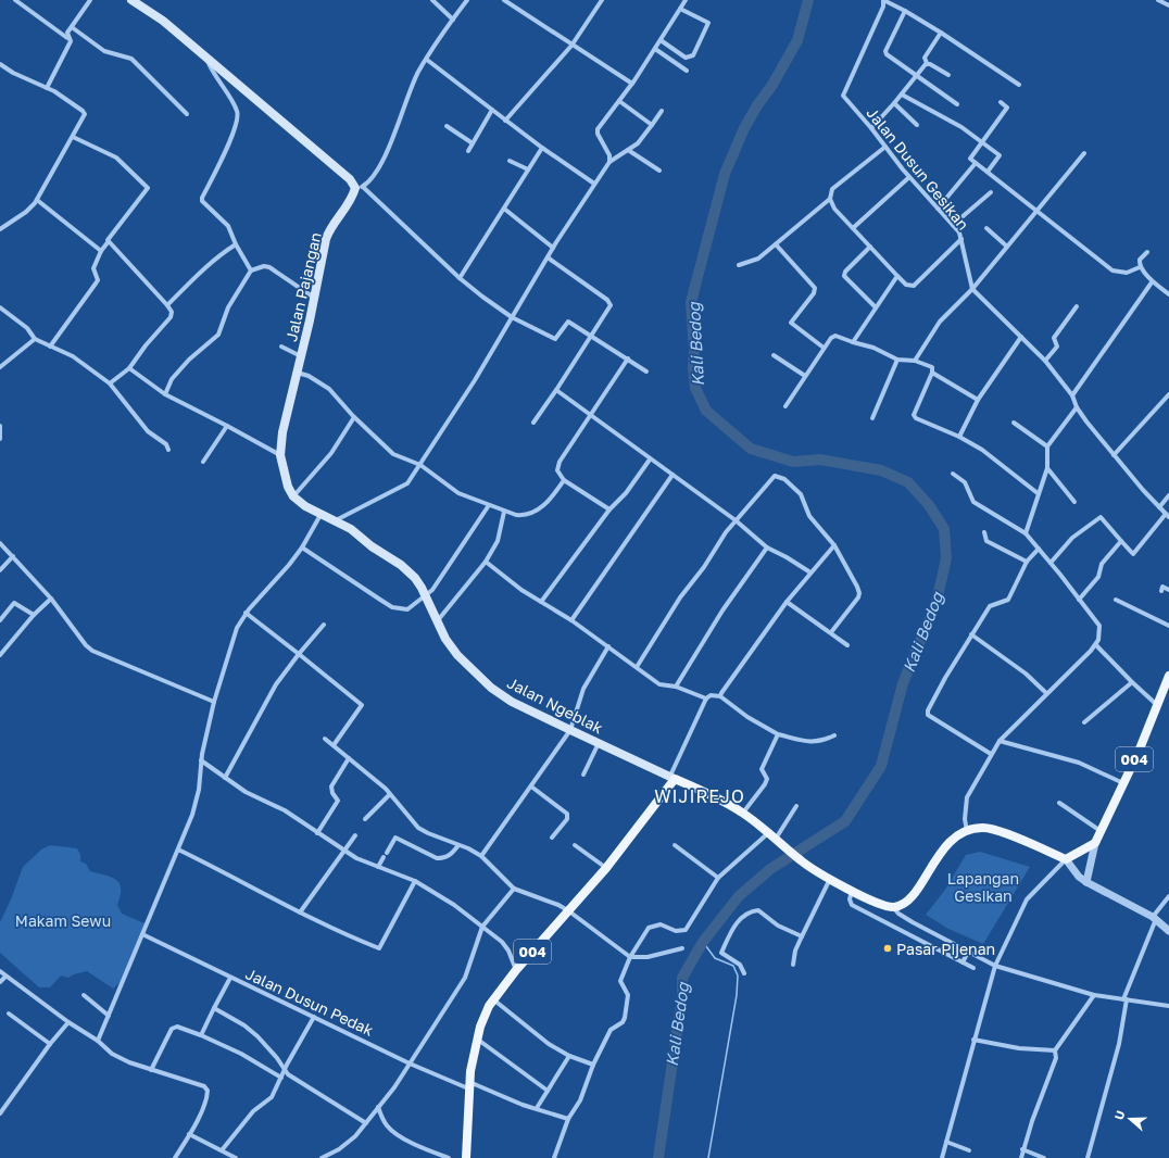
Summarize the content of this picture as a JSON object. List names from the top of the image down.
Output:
{
  "streets": {
    "main road": ["Jalan Pajangan", "Jalan Ngeblak", "004"],
    "street": ["Jalan Dusun Gesikan", "Jalan Dusun Pedak"]
  },
  "crossings": [
    ["Jalan Pajangan", "Jalan Ngeblak"],
    ["Jalan Ngeblak", "004"],
    ["004", "Jalan Dusun Pedak"]
  ],
  "districts": ["WIJIREJO"],
  "water": ["Kali Bedog"],
  "parks": ["Lapangan Gesikan", "Makam Sewu"],
  "places": ["Pasar Pijenan"],
  "north": "left"
}
